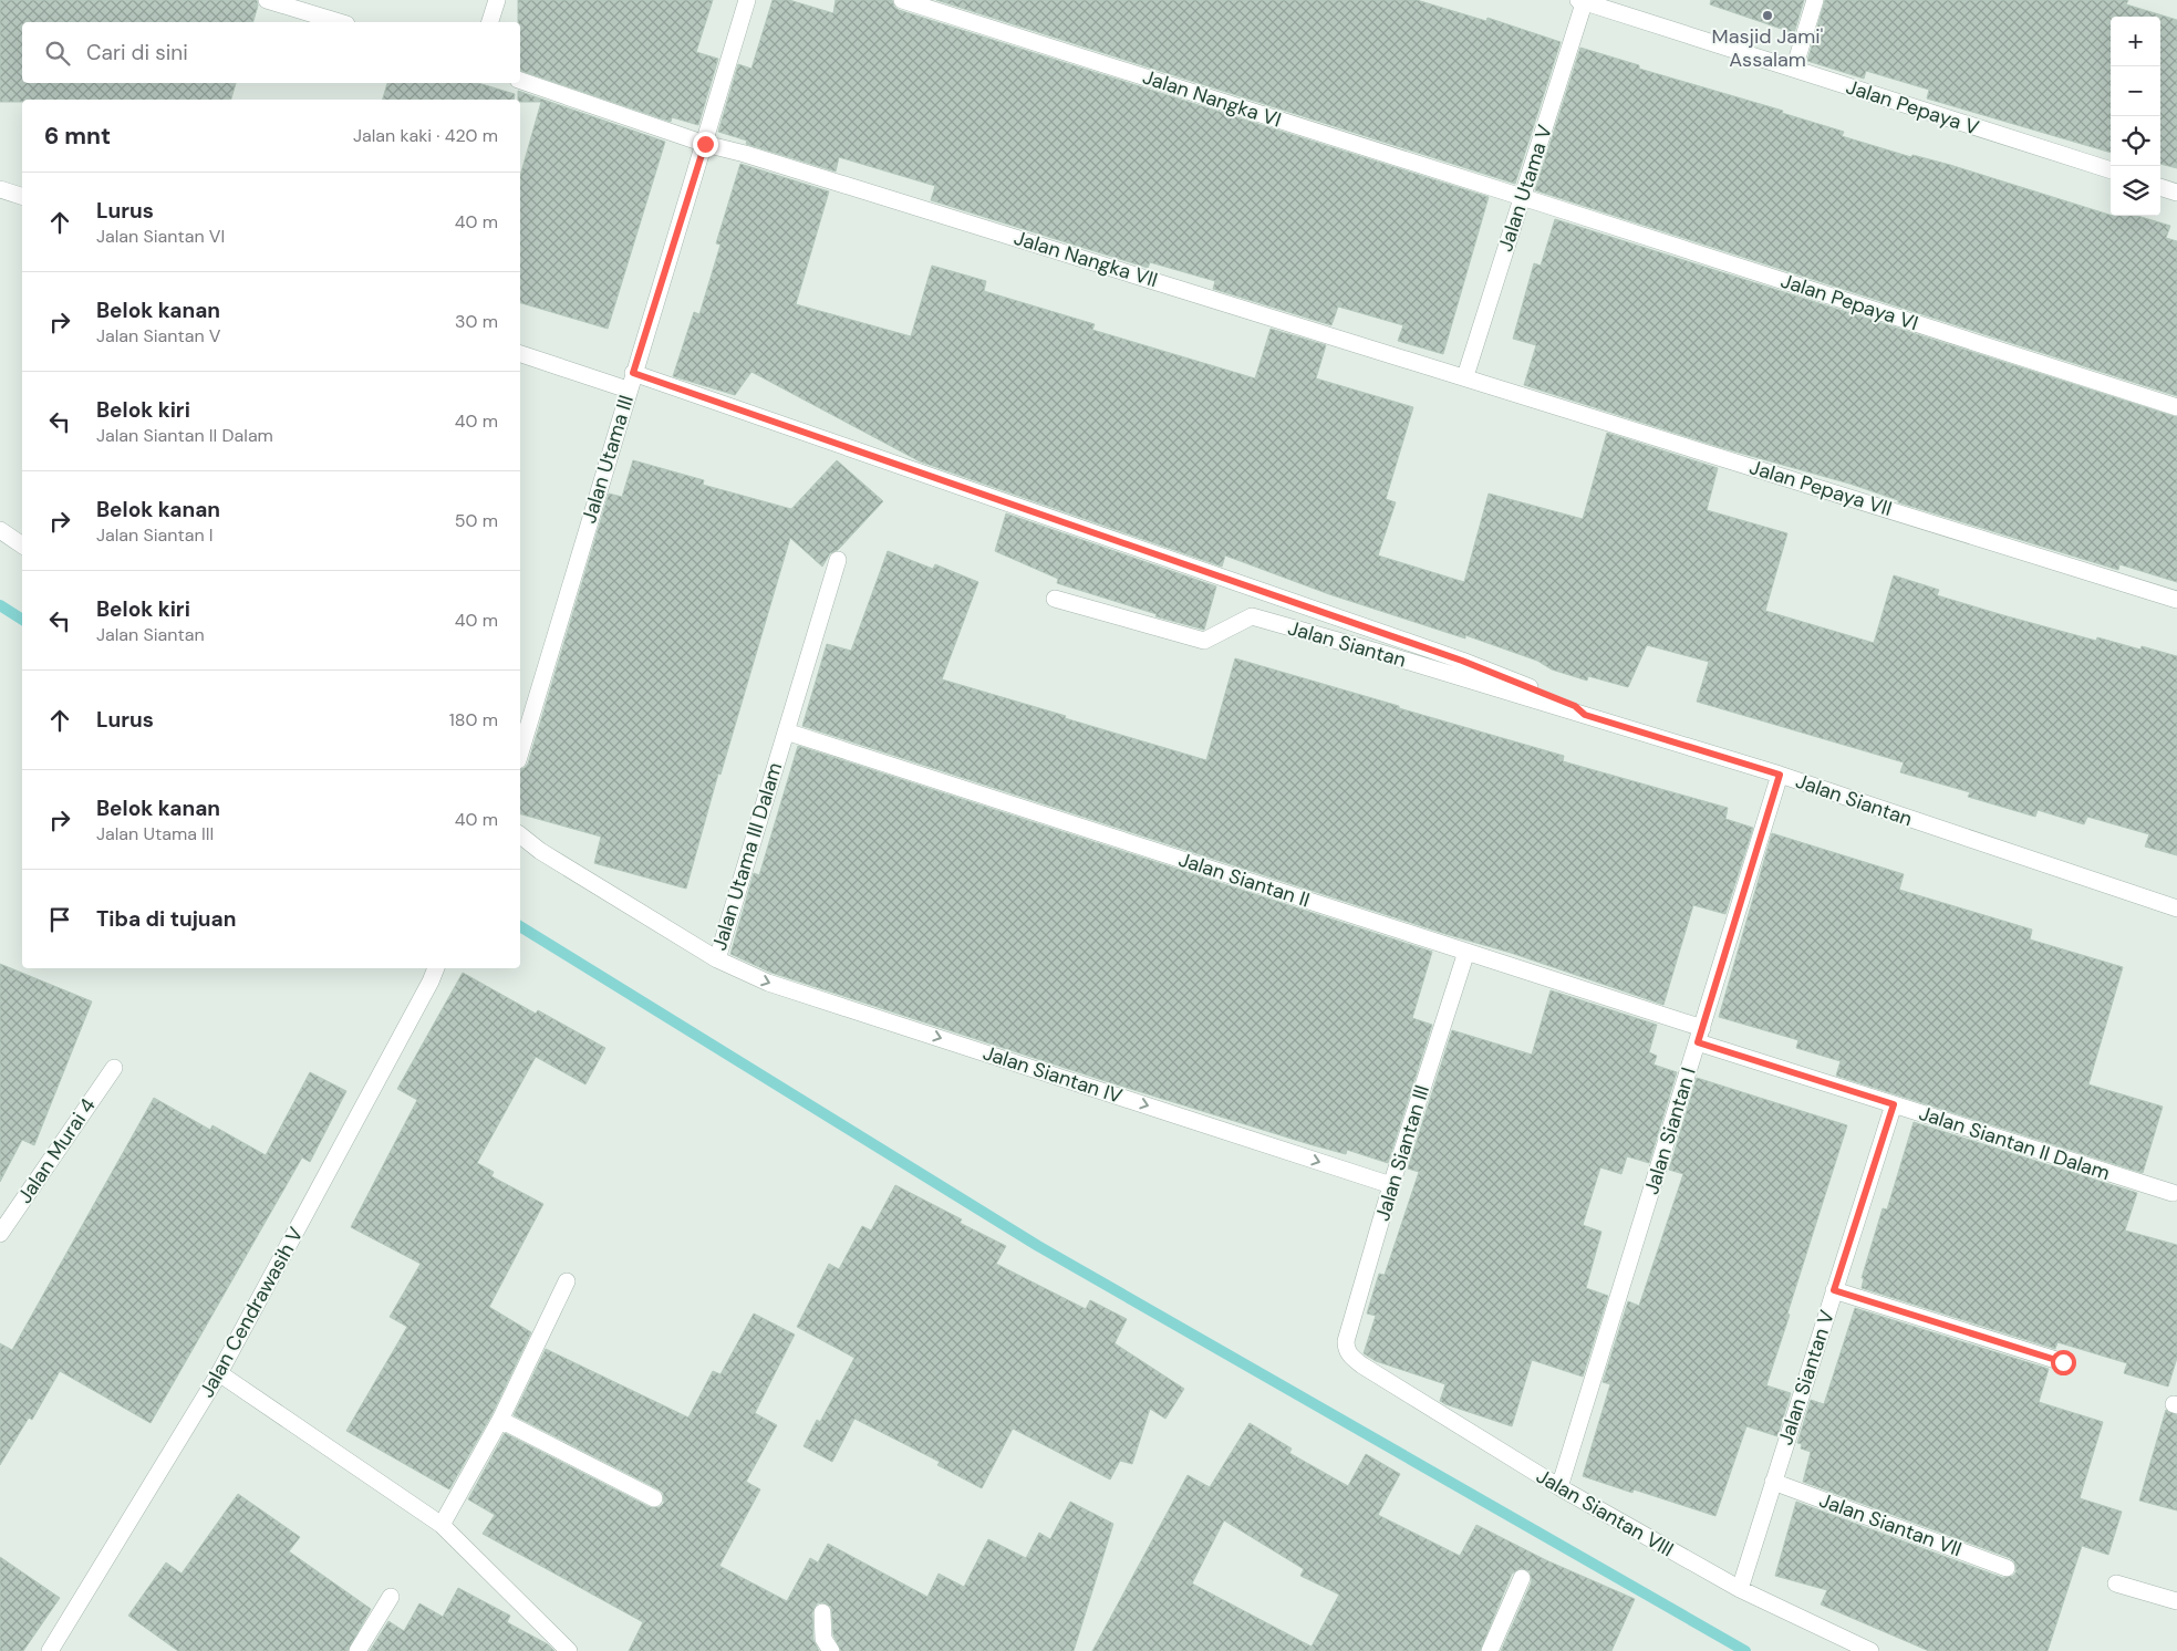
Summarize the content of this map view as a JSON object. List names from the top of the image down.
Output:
{
  "streets": {
    "street": [
      "Jalan Nangka VI",
      "Jalan Pepaya V",
      "Jalan Utama V",
      "Jalan Nangka VII",
      "Jalan Pepaya VI",
      "Jalan Utama III",
      "Jalan Pepaya VII",
      "Jalan Siantan",
      "Jalan Utama III Dalam",
      "Jalan Siantan II",
      "Jalan Siantan IV",
      "Jalan Siantan I",
      "Jalan Siantan II Dalam",
      "Jalan Murai 4",
      "Jalan Siantan III",
      "Jalan Cendrawasih V",
      "Jalan Siantan V",
      "Jalan Siantan VIII",
      "Jalan Siantan VII"
    ]
  },
  "crossings": [
    ["Jalan Nangka VI", "Jalan Utama V"],
    ["Jalan Nangka VI", "Jalan Pepaya VI"],
    ["Jalan Pepaya V", "Jalan Utama V"],
    ["Jalan Utama V", "Jalan Nangka VII"],
    ["Jalan Utama V", "Jalan Pepaya VI"],
    ["Jalan Utama V", "Jalan Pepaya VII"],
    ["Jalan Nangka VII", "Jalan Utama III"],
    ["Jalan Nangka VII", "Jalan Pepaya VII"],
    ["Jalan Siantan", "Jalan Siantan I"],
    ["Jalan Utama III Dalam", "Jalan Siantan II"],
    ["Jalan Utama III Dalam", "Jalan Siantan IV"],
    ["Jalan Siantan II", "Jalan Siantan I"],
    ["Jalan Siantan II", "Jalan Siantan II Dalam"],
    ["Jalan Siantan II", "Jalan Siantan III"],
    ["Jalan Siantan IV", "Jalan Siantan III"],
    ["Jalan Siantan I", "Jalan Siantan II Dalam"],
    ["Jalan Siantan I", "Jalan Siantan VIII"],
    ["Jalan Siantan II Dalam", "Jalan Siantan V"],
    ["Jalan Siantan III", "Jalan Siantan VIII"],
    ["Jalan Siantan V", "Jalan Siantan VIII"],
    ["Jalan Siantan V", "Jalan Siantan VII"]
  ],
  "one_way": ["Jalan Siantan IV"],
  "places": ["Masjid Jami' Assalam"],
  "page": {
    "map_buttons": ["+", "−"],
    "search": "Cari di sini",
    "heading": ["6 mnt", "Jalan kaki · 420 m"],
    "list": [
      ["Lurus", "Jalan Siantan VI", "40 m"],
      ["Belok kanan", "Jalan Siantan V", "30 m"],
      ["Belok kiri", "Jalan Siantan II Dalam", "40 m"],
      ["Belok kanan", "Jalan Siantan I", "50 m"],
      ["Belok kiri", "Jalan Siantan", "40 m"],
      ["Lurus", "180 m"],
      ["Belok kanan", "Jalan Utama III", "40 m"],
      "Tiba di tujuan"
    ]
  }
}
